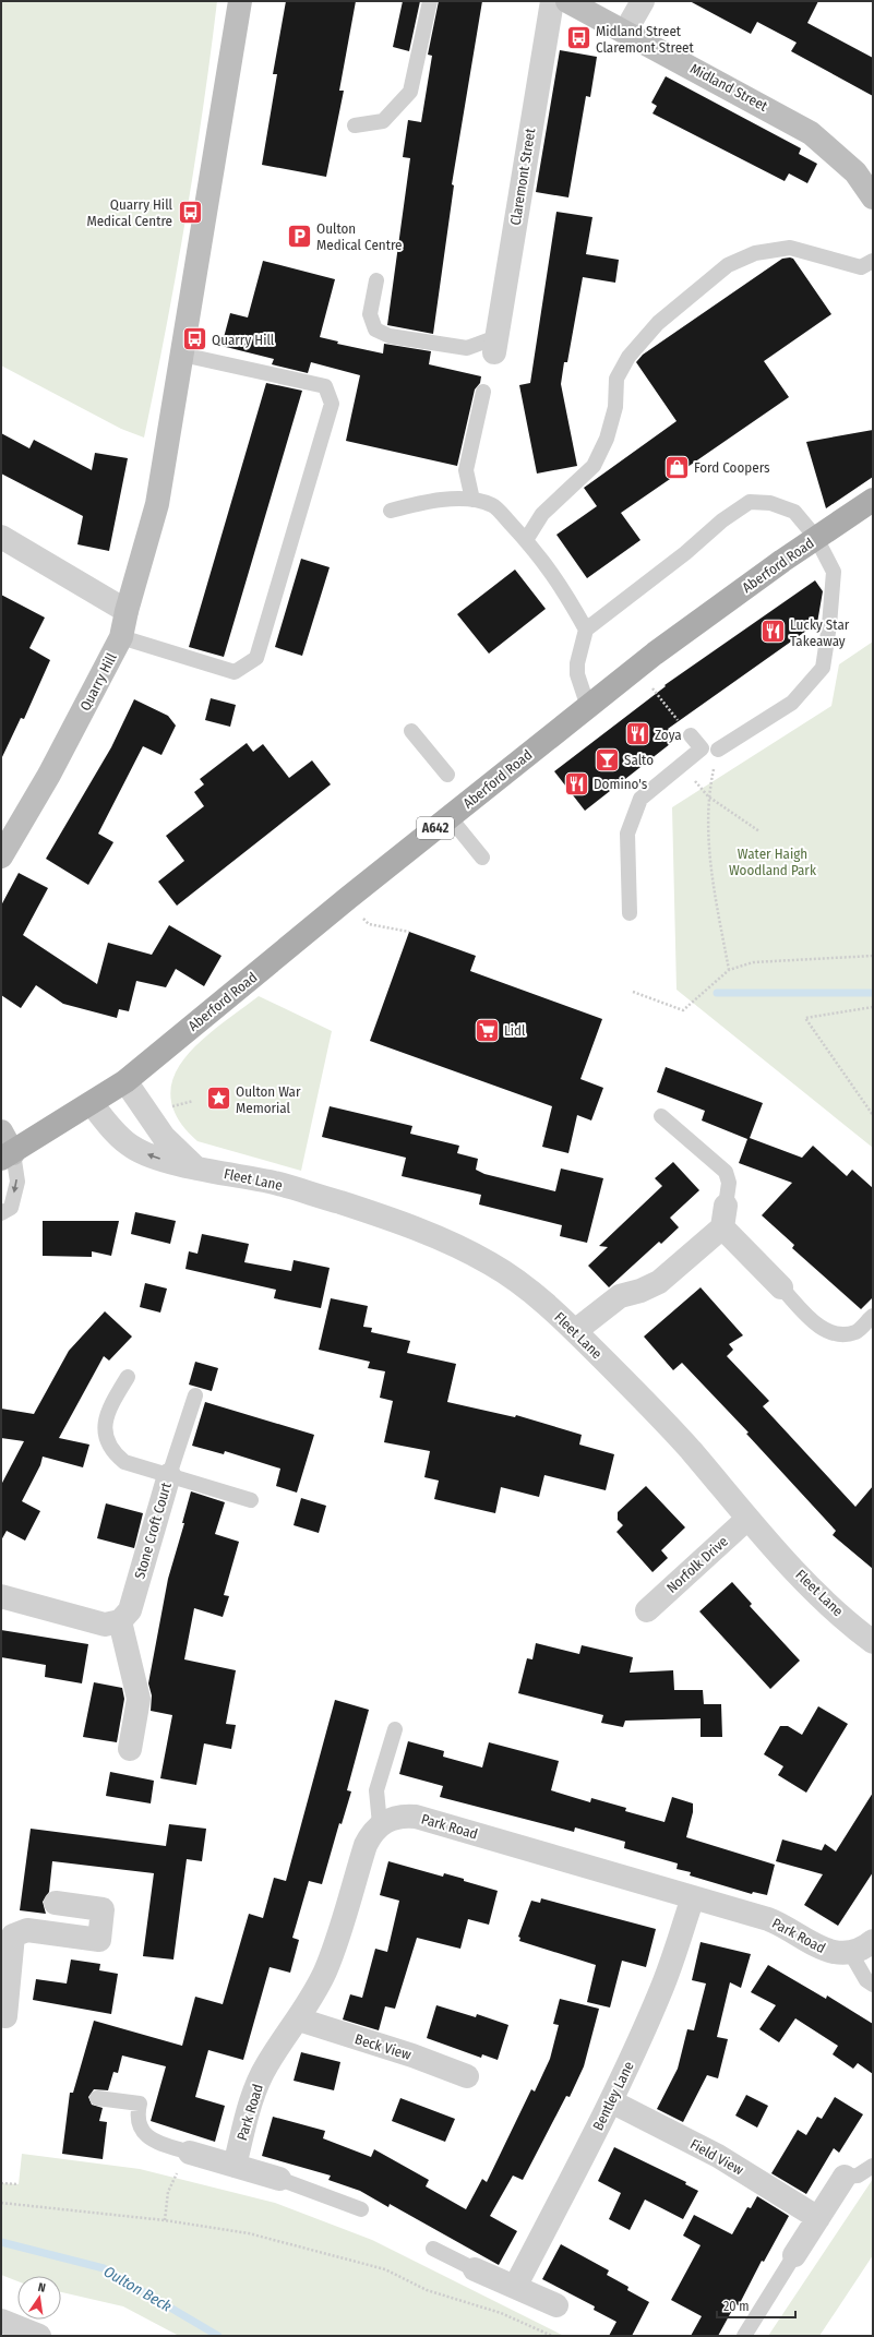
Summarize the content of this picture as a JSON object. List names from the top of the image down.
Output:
{
  "streets": {
    "main road": ["Aberford Road", "A642"],
    "street": [
      "Midland Street",
      "Claremont Street",
      "Quarry Hill",
      "Fleet Lane",
      "Stone Croft Court",
      "Norfolk Drive",
      "Park Road",
      "Beck View",
      "Bentley Lane",
      "Field View"
    ]
  },
  "crossings": [
    ["Midland Street", "Claremont Street"],
    ["Aberford Road", "Fleet Lane"],
    ["Fleet Lane", "Norfolk Drive"],
    ["Park Road", "Beck View"],
    ["Park Road", "Bentley Lane"],
    ["Bentley Lane", "Field View"]
  ],
  "water": ["Oulton Beck"],
  "parks": ["Water Haigh Woodland Park"],
  "places": {
    "bus stop": ["Midland Street Claremont Street", "Quarry Hill Medical Centre", "Quarry Hill"],
    "parking": ["Oulton Medical Centre"],
    "shop": ["Ford Coopers"],
    "restaurant": ["Lucky Star Takeaway", "Zoya", "Domino's"],
    "bar": ["Salto"],
    "supermarket": ["Lidl"],
    "place": ["Oulton War Memorial"]
  },
  "scale_bar": "20 m",
  "north": "top"
}
